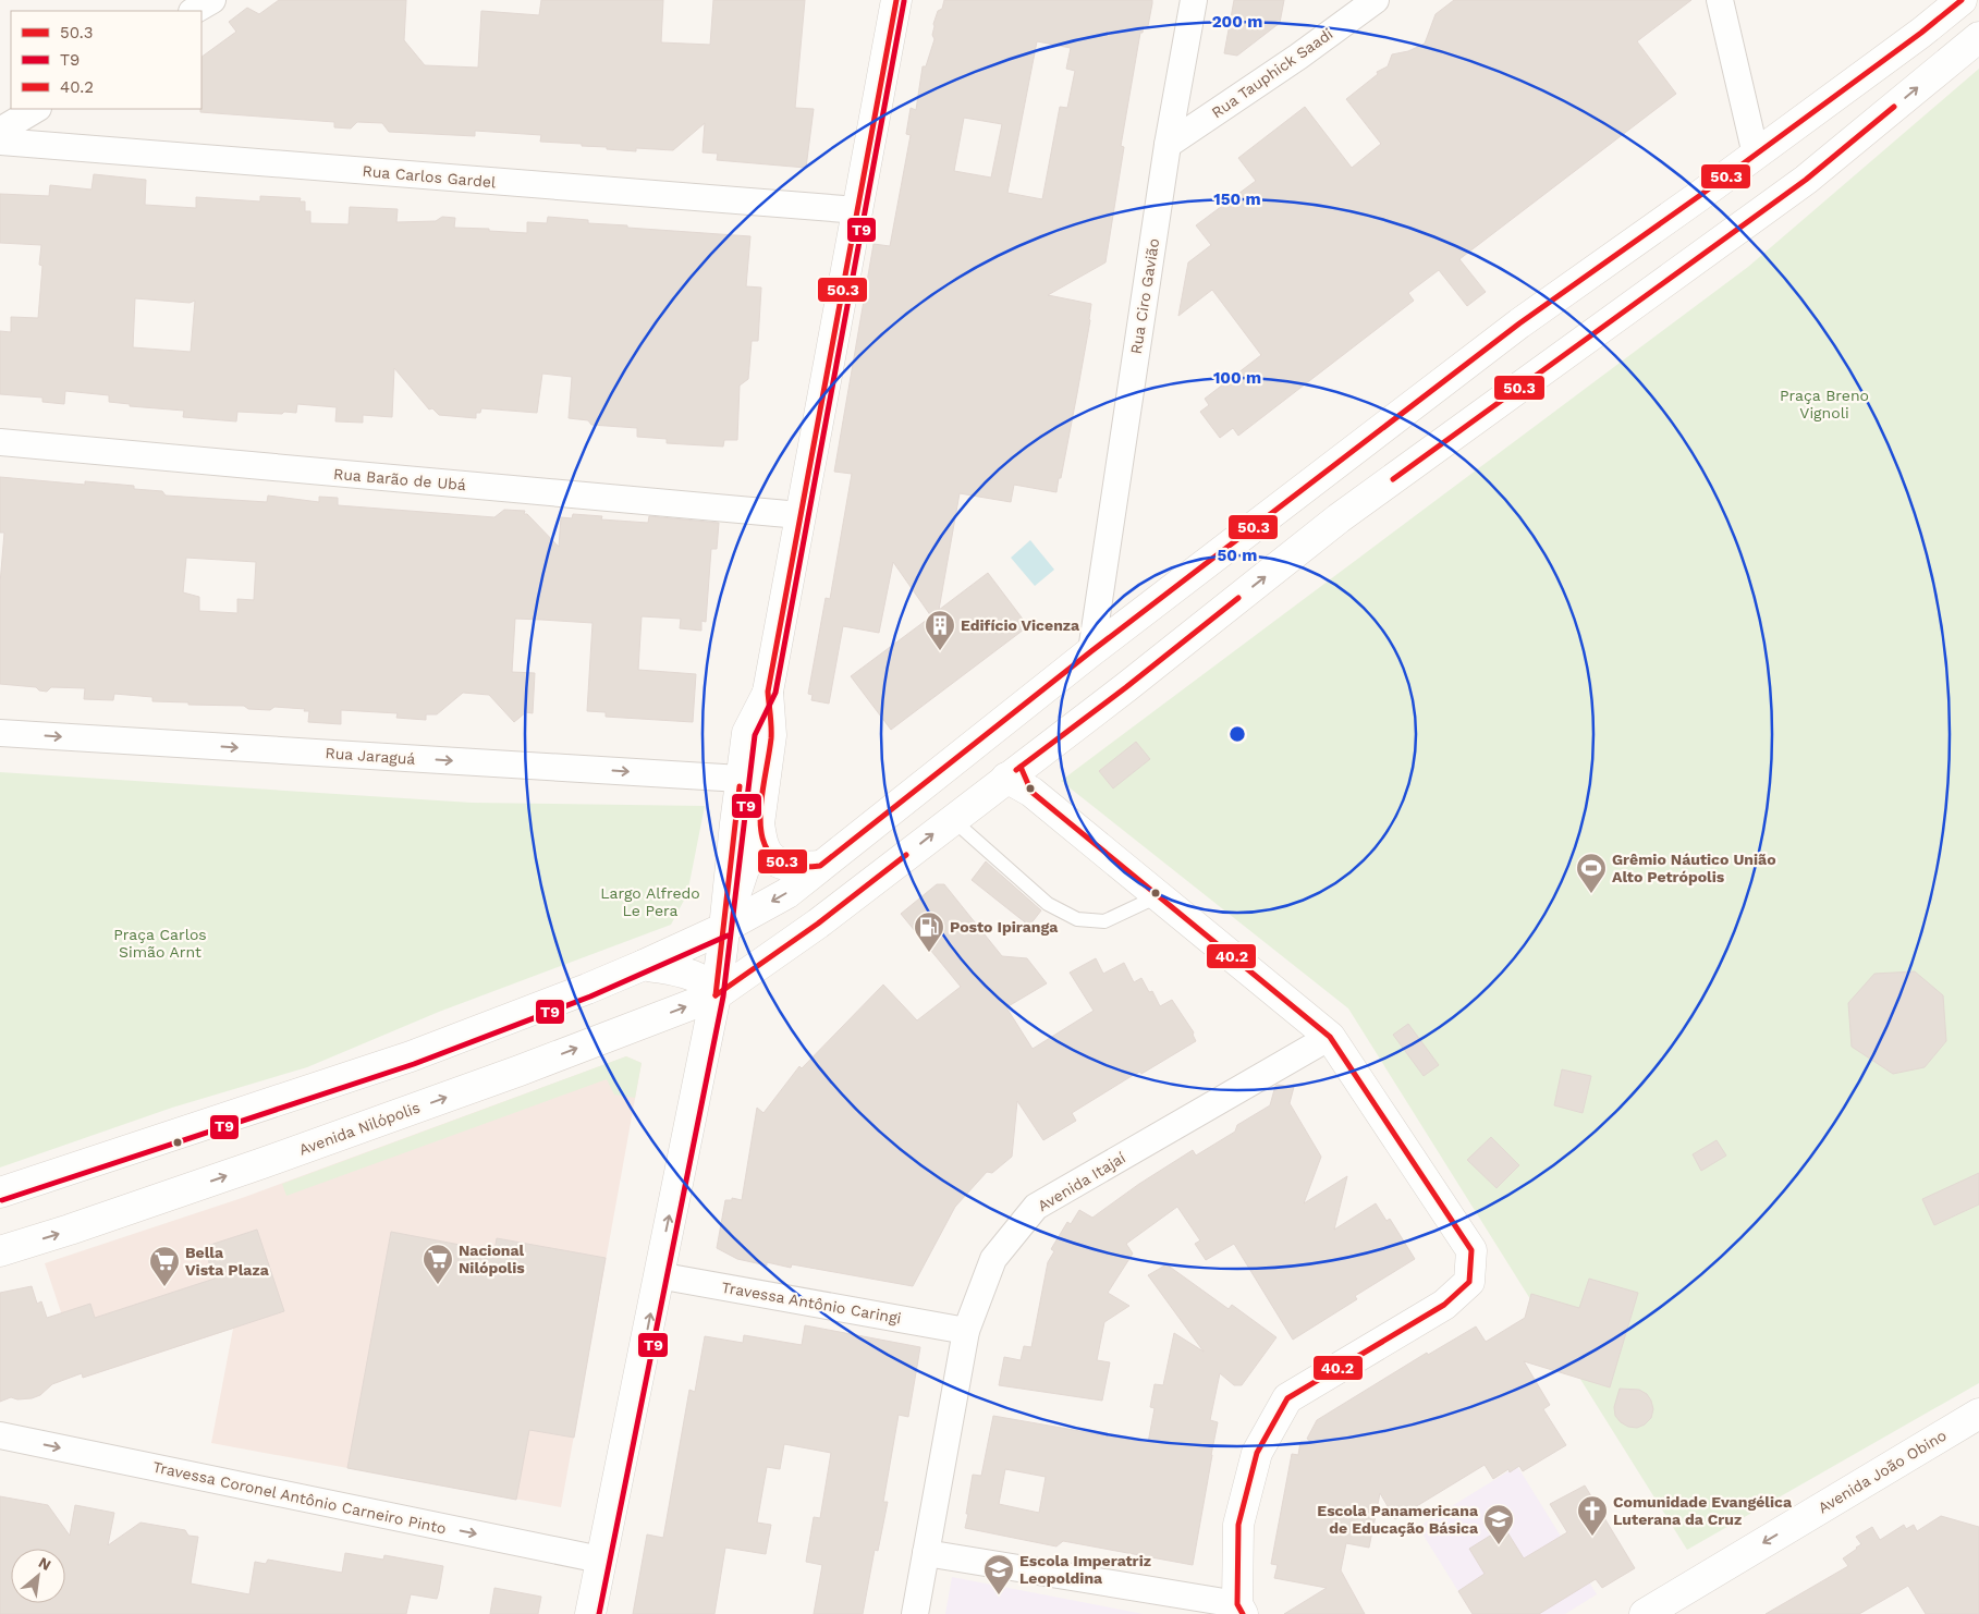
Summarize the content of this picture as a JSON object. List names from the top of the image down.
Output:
{
  "streets": {
    "main road": ["Avenida Nilópolis", "Avenida João Obino"],
    "street": [
      "Rua Tauphick Saadi",
      "Rua Carlos Gardel",
      "Rua Ciro Gavião",
      "Rua Barão de Ubá",
      "Rua Jaraguá",
      "Avenida Itajaí",
      "Travessa Antônio Caringi",
      "Travessa Coronel Antônio Carneiro Pinto"
    ]
  },
  "crossings": [
    ["Rua Tauphick Saadi", "Rua Ciro Gavião"],
    ["Avenida Itajaí", "Travessa Antônio Caringi"]
  ],
  "one_way": ["Rua Jaraguá", "Avenida João Obino", "Travessa Coronel Antônio Carneiro Pinto"],
  "parks": ["Praça Breno Vignoli", "Largo Alfredo Le Pera", "Praça Carlos Simão Arnt"],
  "places": {
    "building": ["Edifício Vicenza"],
    "sports": ["Grêmio Náutico União Alto Petrópolis"],
    "fuel station": ["Posto Ipiranga"],
    "supermarket": ["Nacional Nilópolis", "Bella Vista Plaza"],
    "church": ["Comunidade Evangélica Luterana da Cruz"],
    "school or university": ["Escola Panamericana de Educação Básica", "Escola Imperatriz Leopoldina"]
  },
  "lines": ["transit line 50.3", "transit line T9", "transit line 40.2"],
  "legend": ["50.3", "T9", "40.2"],
  "north": "top right",
  "rings": [
    "200 m",
    "150 m",
    "100 m",
    "50 m"
  ]
}
